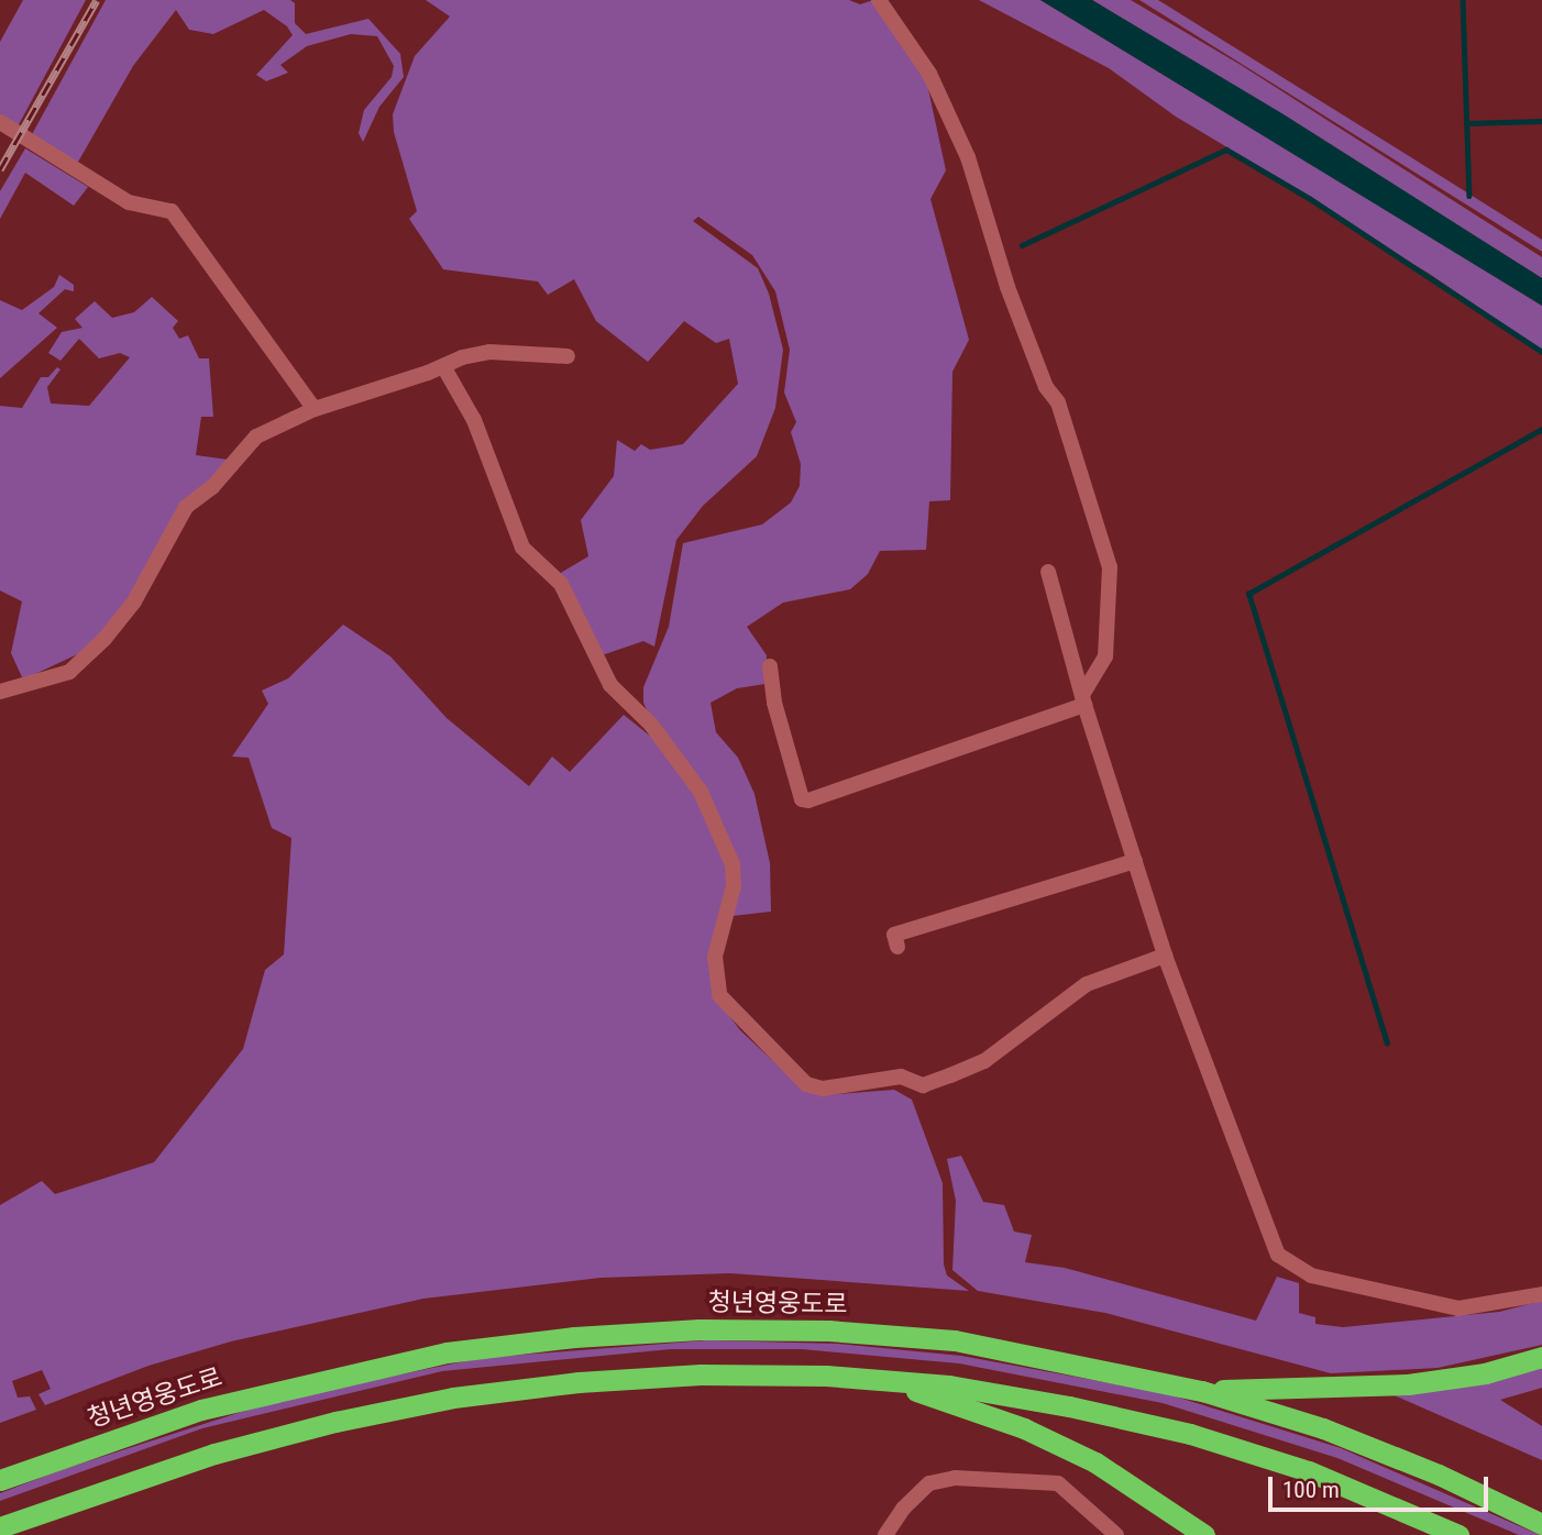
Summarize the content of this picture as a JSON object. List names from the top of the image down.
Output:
{
  "streets": {
    "highway": ["청년영웅도로"]
  },
  "scale_bar": "100 m"
}
